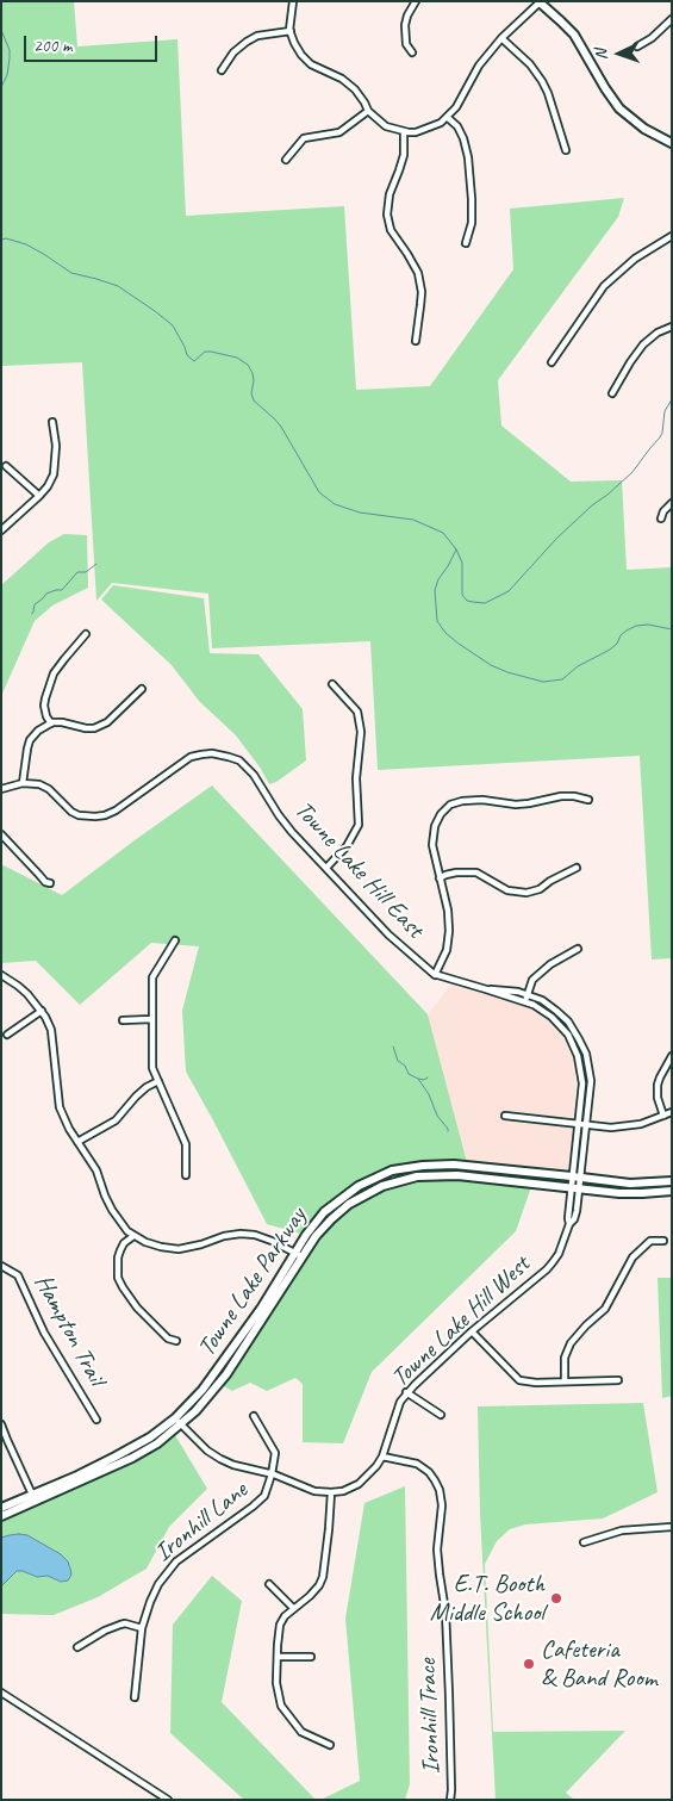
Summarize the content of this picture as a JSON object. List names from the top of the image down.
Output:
{
  "streets": {
    "main road": ["Towne Lake Parkway"],
    "street": [
      "Towne Lake Hill East",
      "Towne Lake Hill West",
      "Hampton Trail",
      "Ironhill Lane",
      "Ironhill Trace"
    ]
  },
  "crossings": [
    ["Towne Lake Hill East", "Towne Lake Parkway"],
    ["Towne Lake Hill East", "Towne Lake Hill West"],
    ["Towne Lake Parkway", "Towne Lake Hill West"],
    ["Towne Lake Hill West", "Ironhill Lane"],
    ["Towne Lake Hill West", "Ironhill Trace"]
  ],
  "places": ["E.T. Booth Middle School", "Cafeteria & Band Room"],
  "scale_bar": "200 m",
  "north": "left"
}
